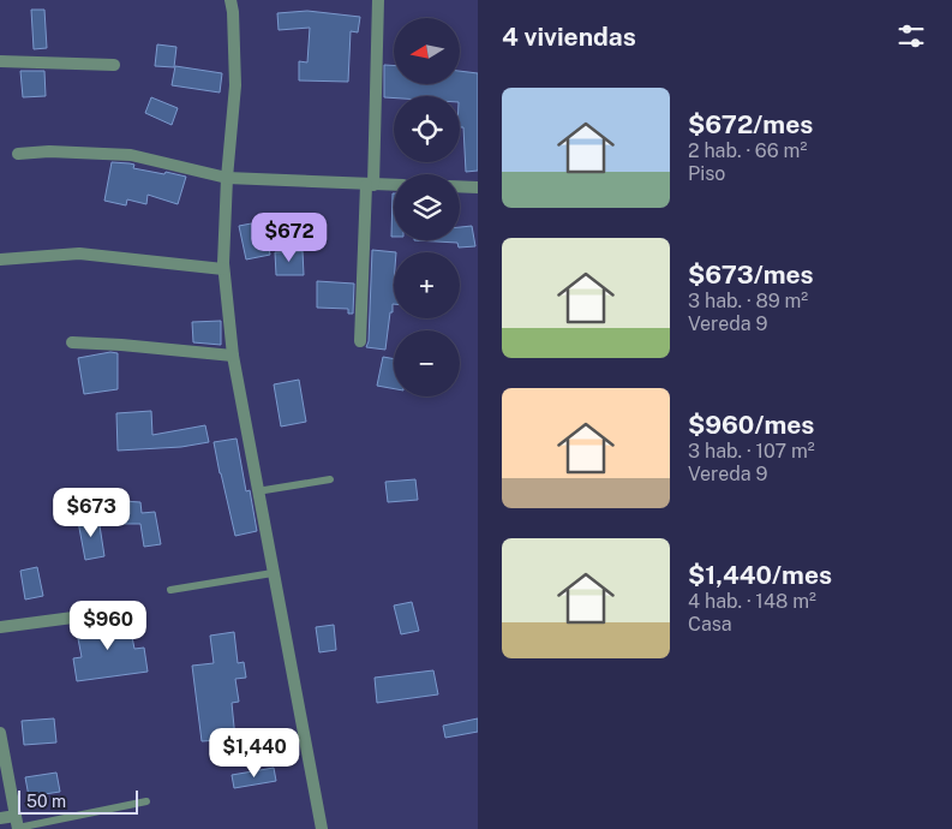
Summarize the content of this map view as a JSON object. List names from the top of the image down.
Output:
{
  "scale_bar": "50 m",
  "north": "left",
  "page": {
    "heading": "4 viviendas",
    "map_buttons": ["+", "−"],
    "list": [
      {
        "name": "$672/mes",
        "note": "2 hab. · 66 m² · Piso"
      },
      {
        "name": "$673/mes",
        "note": "3 hab. · 89 m² · Vereda 9"
      },
      {
        "name": "$960/mes",
        "note": "3 hab. · 107 m² · Vereda 9"
      },
      {
        "name": "$1,440/mes",
        "note": "4 hab. · 148 m² · Casa"
      }
    ],
    "price": [
      "$672",
      "$673",
      "$960",
      "$1,440"
    ],
    "scale": "50 m"
  }
}
